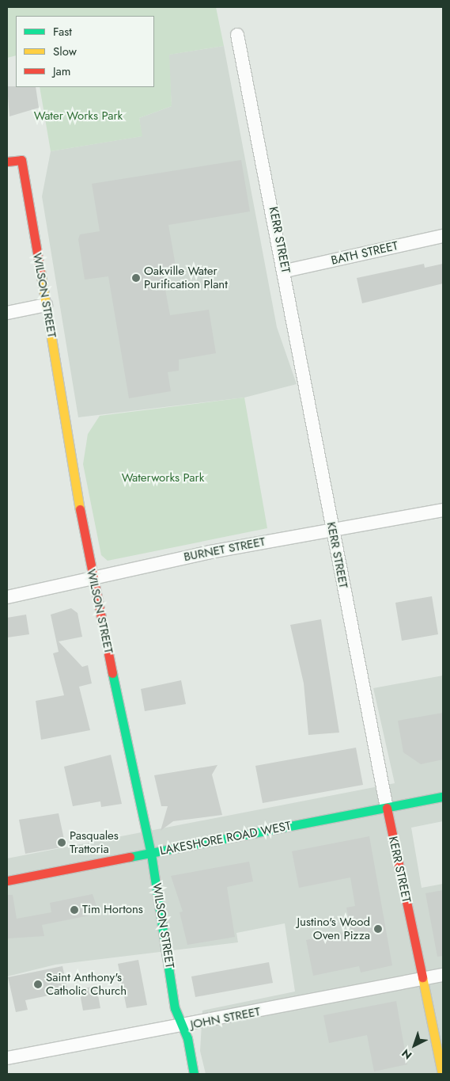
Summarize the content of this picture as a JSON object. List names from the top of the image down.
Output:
{
  "streets": {
    "street": [
      "KERR STREET",
      "BATH STREET",
      "WILSON STREET",
      "BURNET STREET",
      "LAKESHORE ROAD WEST",
      "JOHN STREET"
    ]
  },
  "crossings": [
    ["KERR STREET", "BATH STREET"],
    ["KERR STREET", "BURNET STREET"],
    ["KERR STREET", "LAKESHORE ROAD WEST"],
    ["KERR STREET", "JOHN STREET"],
    ["WILSON STREET", "BURNET STREET"],
    ["WILSON STREET", "LAKESHORE ROAD WEST"],
    ["WILSON STREET", "JOHN STREET"]
  ],
  "parks": ["Water Works Park", "Waterworks Park"],
  "places": [
    "Oakville Water Purification Plant",
    "Pasquales Trattoria",
    "Tim Hortons",
    "Justino's Wood Oven Pizza",
    "Saint Anthony's Catholic Church"
  ],
  "legend": ["Fast", "Slow", "Jam"],
  "north": "bottom left"
}
